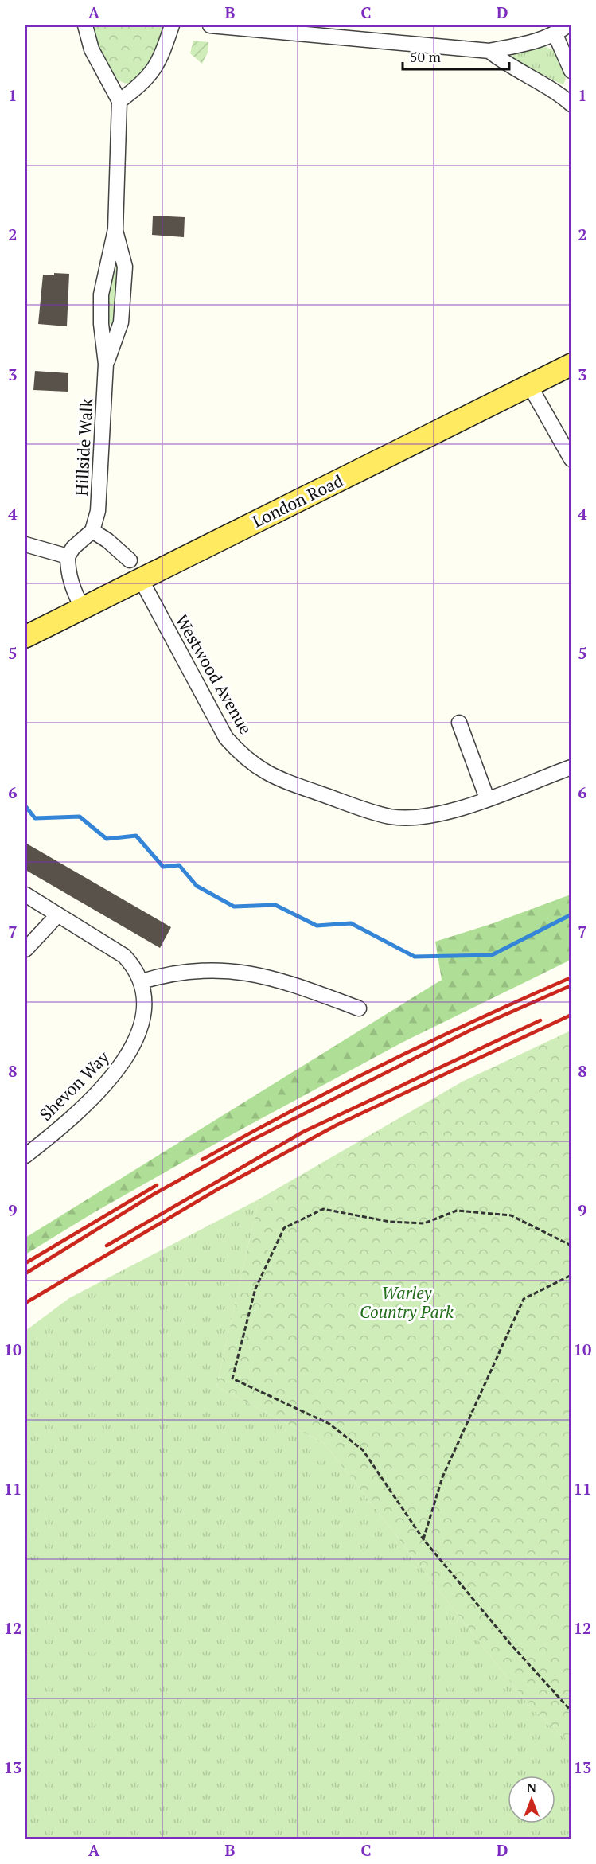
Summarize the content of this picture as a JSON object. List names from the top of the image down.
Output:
{
  "streets": {
    "main road": ["London Road"],
    "street": ["Hillside Walk", "Westwood Avenue", "Shevon Way"]
  },
  "crossings": [
    ["Hillside Walk", "Westwood Avenue"],
    ["London Road", "Westwood Avenue"]
  ],
  "parks": ["Warley Country Park"],
  "scale_bar": "50 m",
  "north": "top",
  "grid": {
    "columns": [
      "A",
      "B",
      "C",
      "D"
    ],
    "rows": [
      "1",
      "2",
      "3",
      "4",
      "5",
      "6",
      "7",
      "8",
      "9",
      "10",
      "11",
      "12",
      "13"
    ]
  }
}
